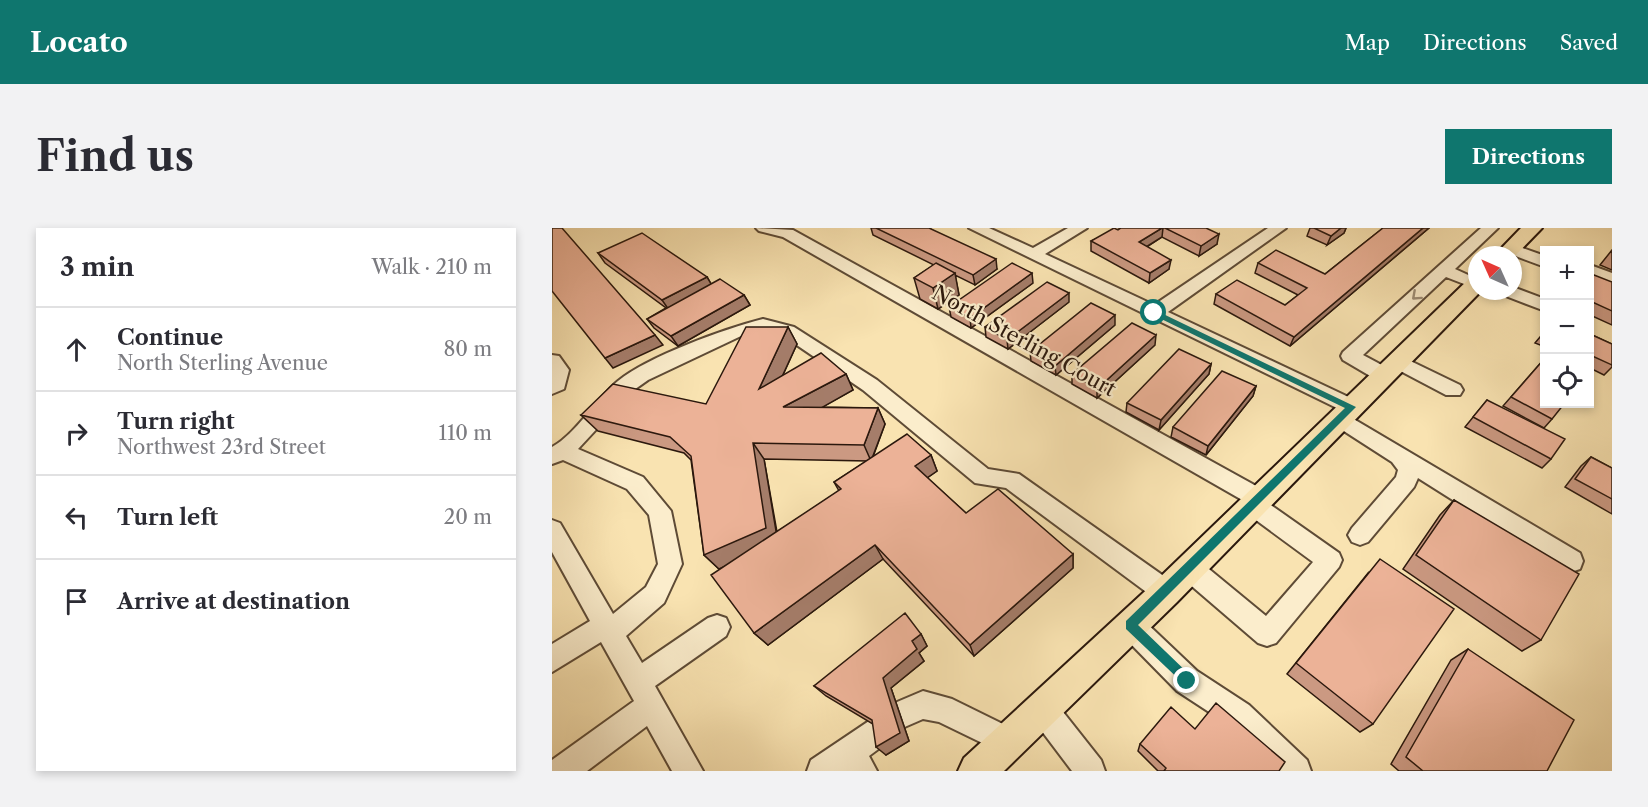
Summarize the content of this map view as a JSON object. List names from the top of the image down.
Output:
{
  "streets": {
    "street": ["North Sterling Court"]
  },
  "north": "top left",
  "page": {
    "header": "Locato",
    "nav": ["Map", "Directions", "Saved"],
    "buttons": "Directions",
    "title": "Find us",
    "heading": ["3 min", "Walk · 210 m"],
    "map_buttons": ["+", "−"],
    "list": [
      ["Continue", "North Sterling Avenue", "80 m"],
      ["Turn right", "Northwest 23rd Street", "110 m"],
      ["Turn left", "20 m"],
      "Arrive at destination"
    ]
  }
}
